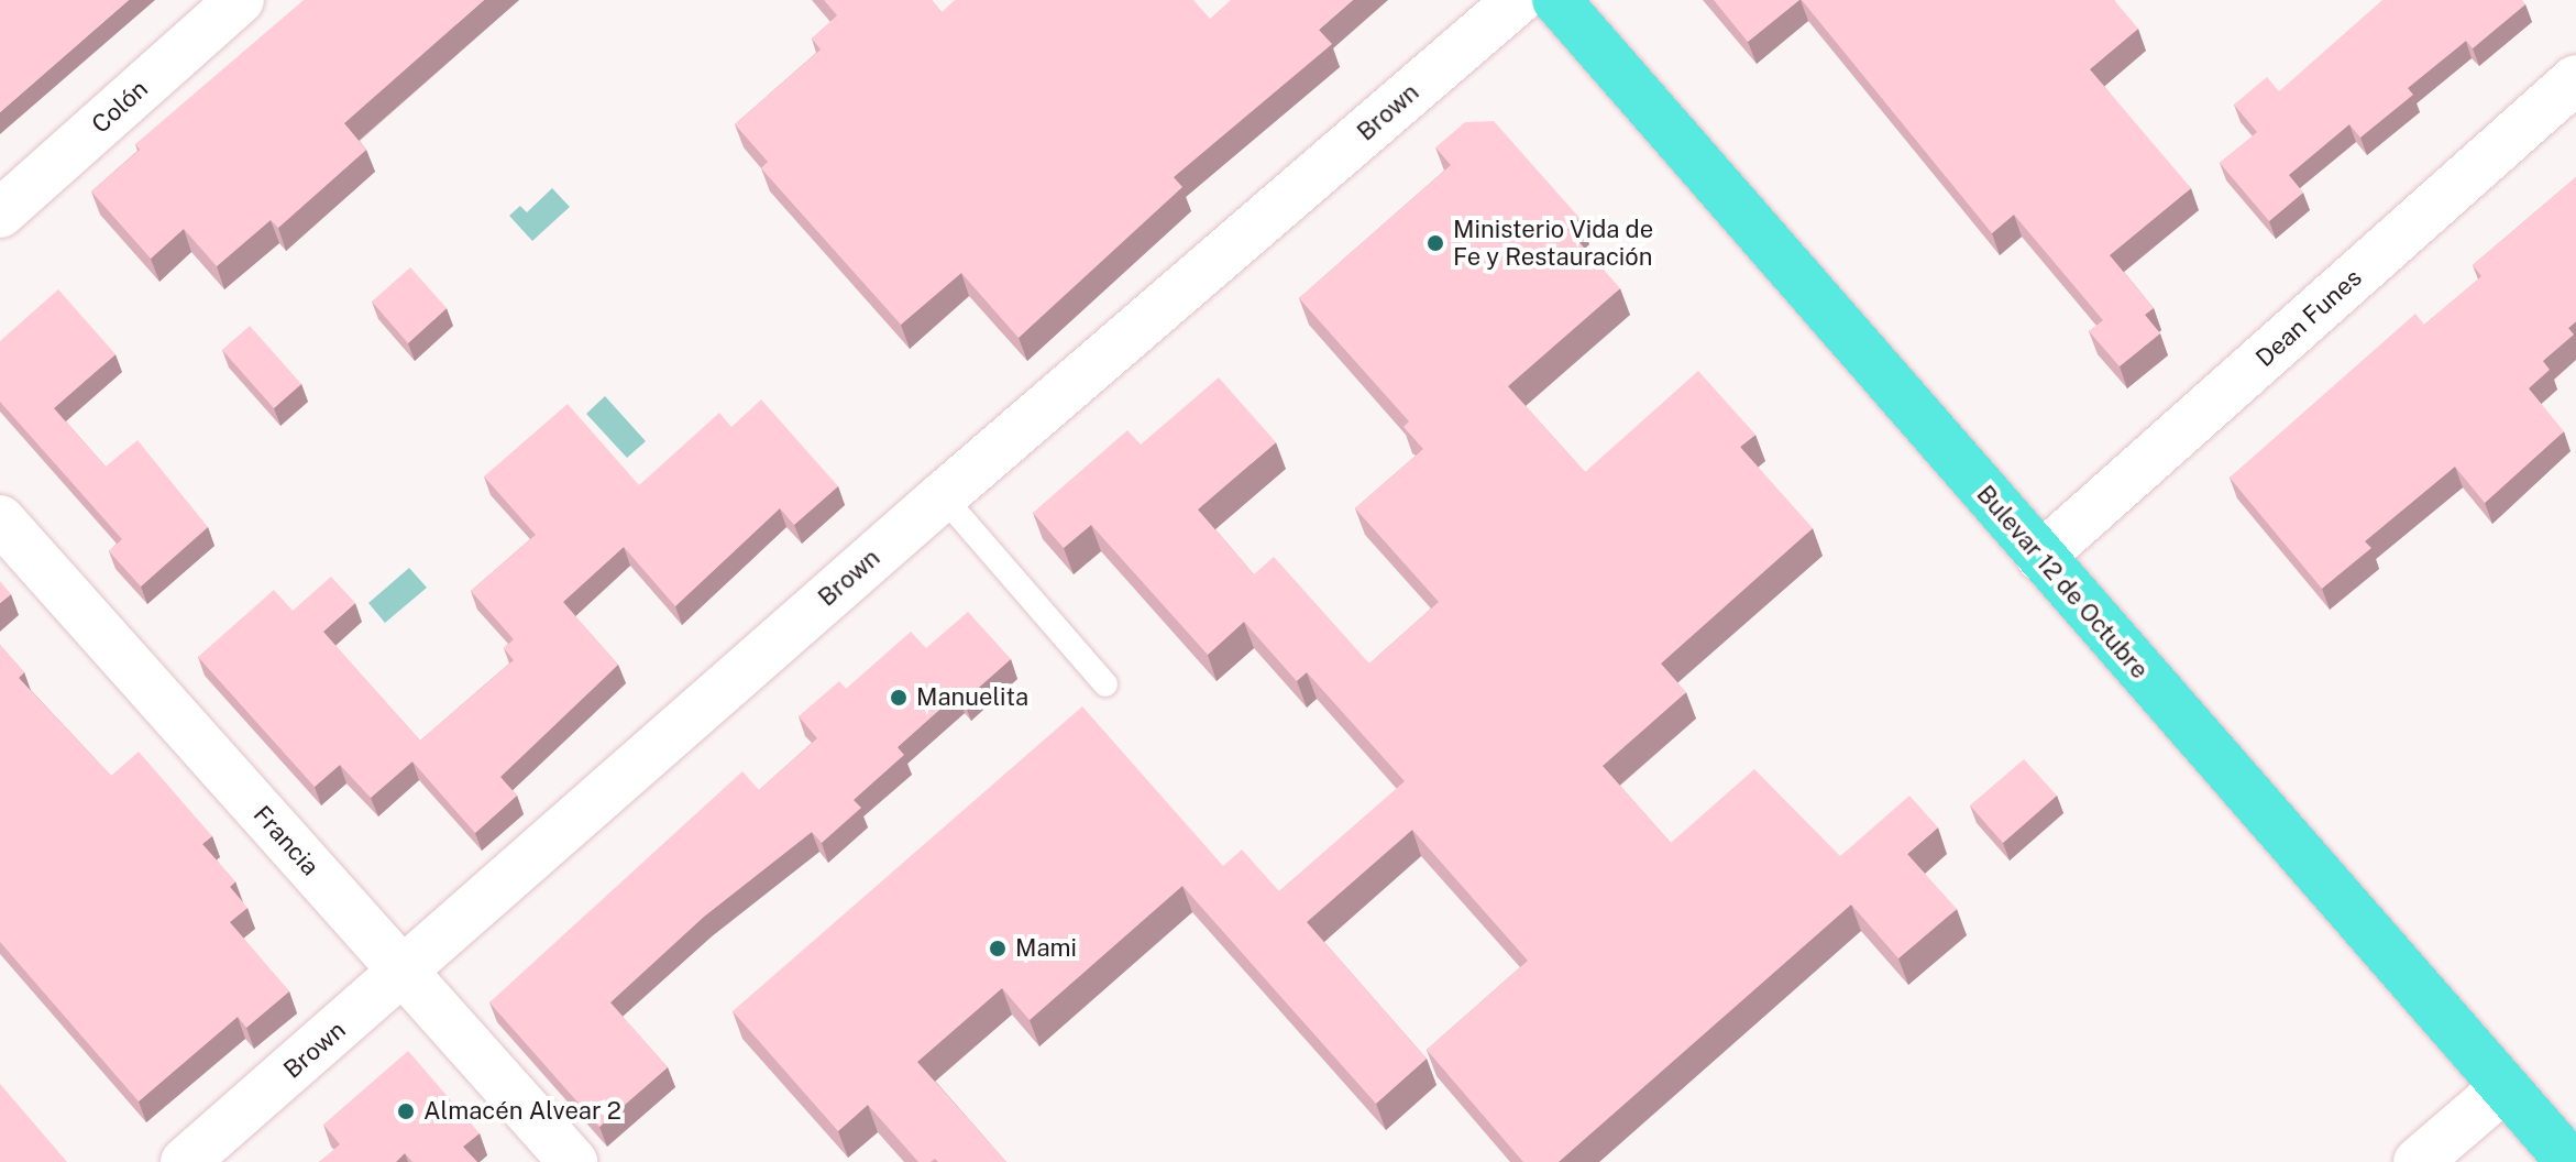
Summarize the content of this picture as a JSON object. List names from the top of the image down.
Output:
{
  "streets": {
    "highway": ["Bulevar 12 de Octubre"],
    "street": [
      "Colón",
      "Brown",
      "Dean Funes",
      "Francia"
    ]
  },
  "crossings": [
    ["Brown", "Francia"],
    ["Dean Funes", "Bulevar 12 de Octubre"]
  ],
  "places": [
    "Ministerio Vida de Fe y Restauración",
    "Manuelita",
    "Mami",
    "Almacén Alvear 2"
  ]
}
